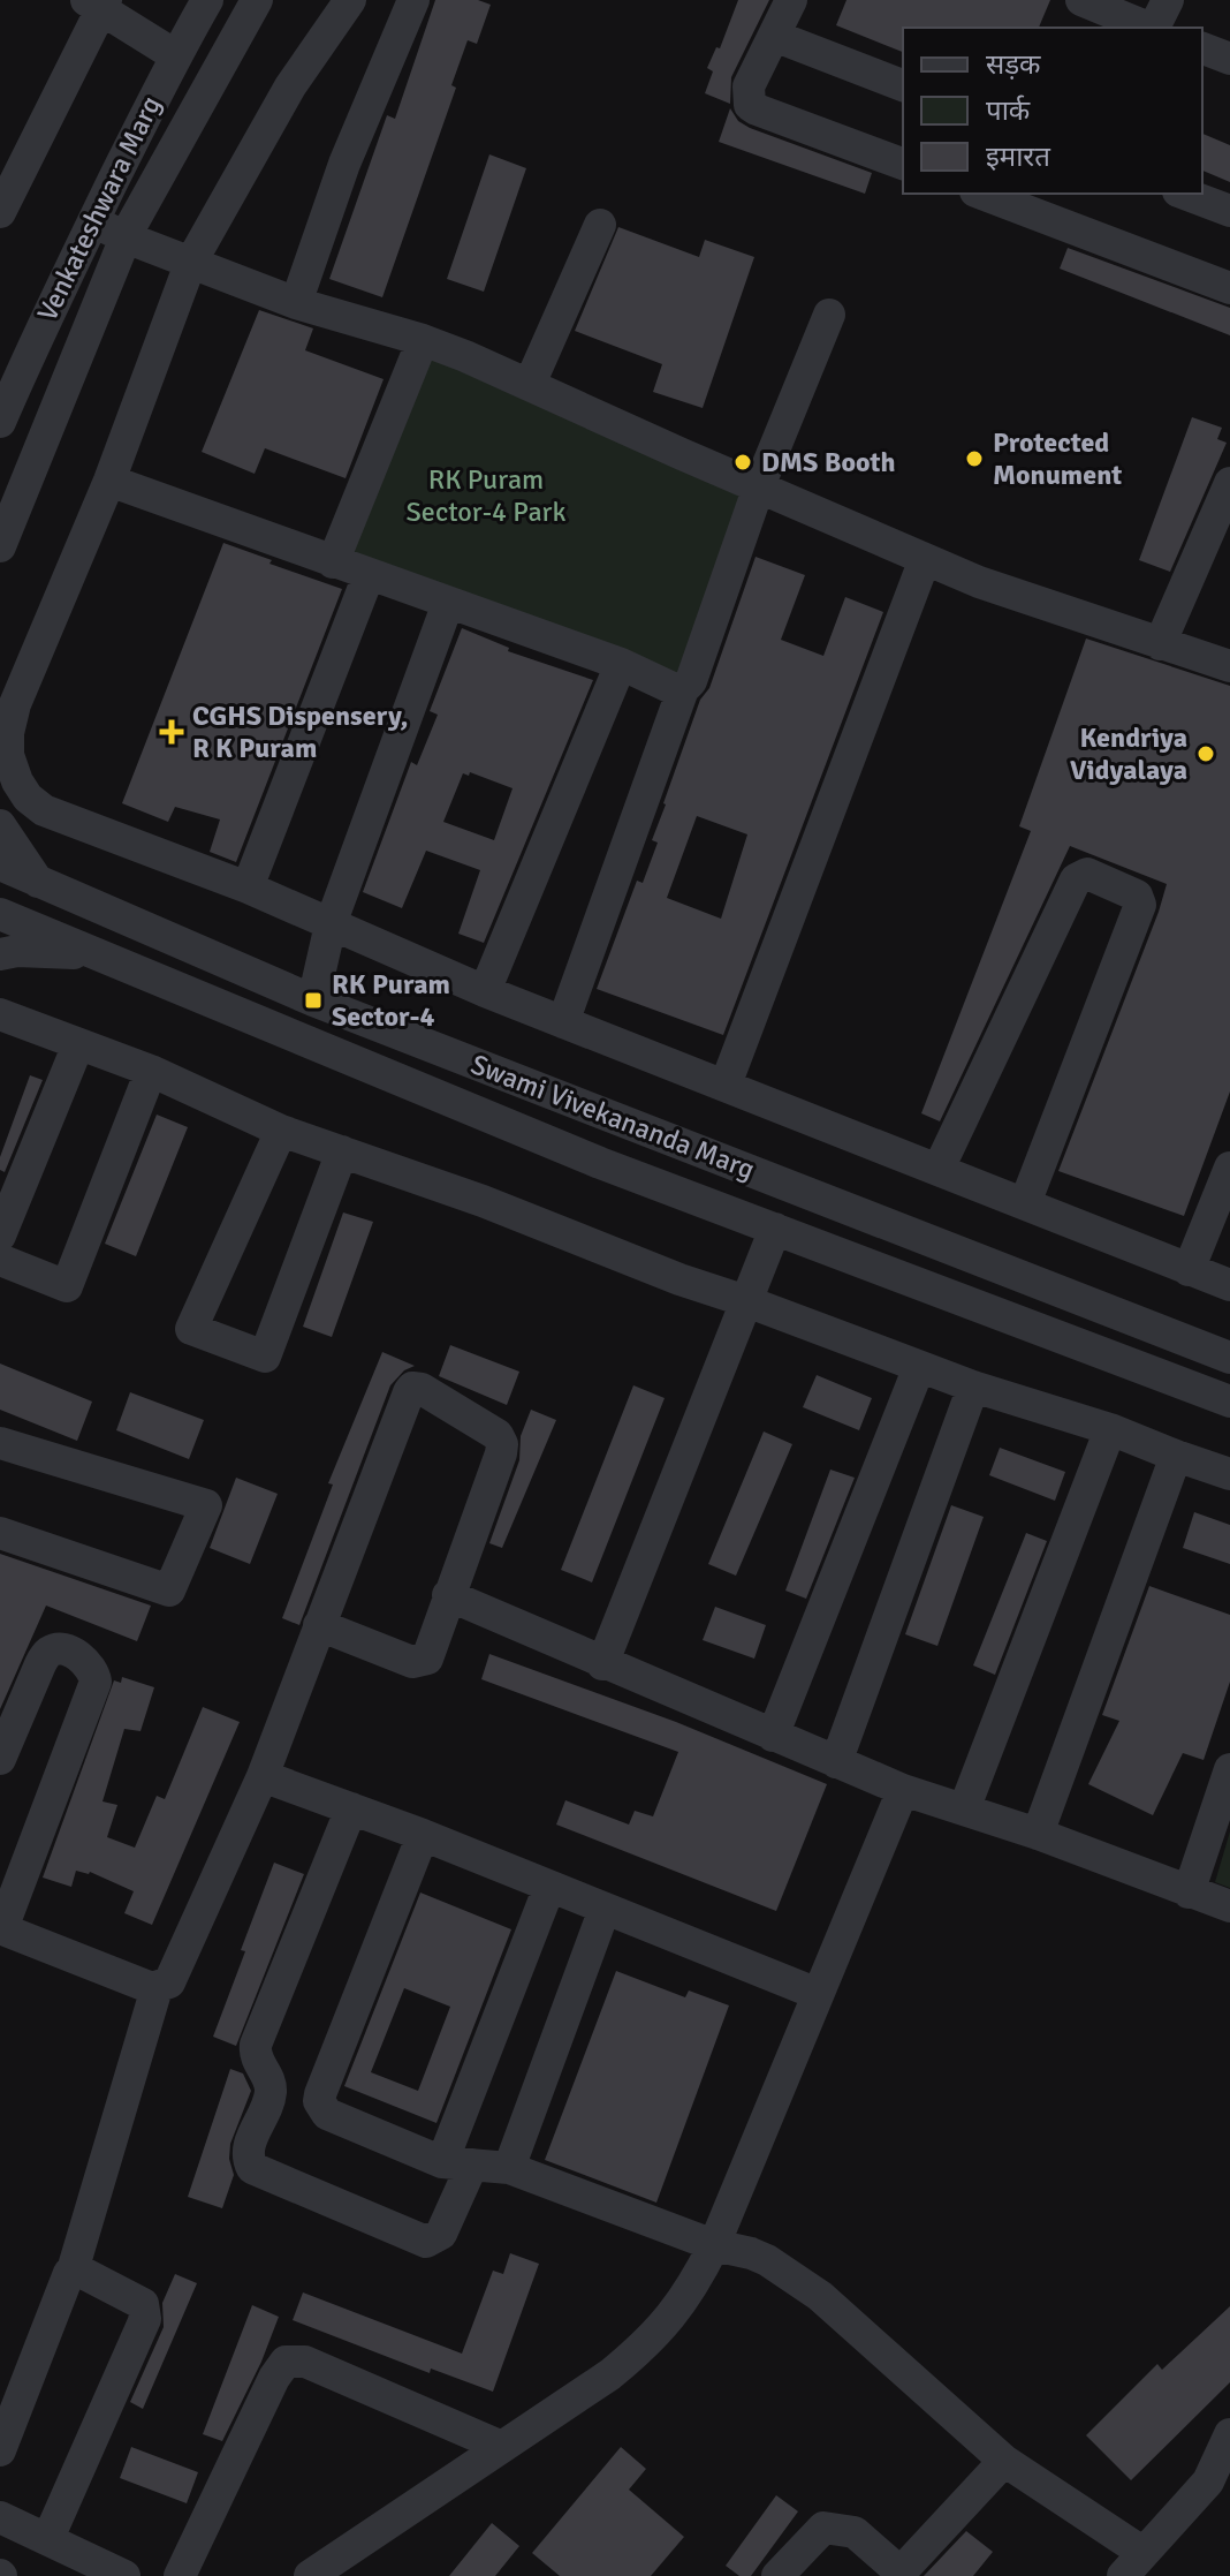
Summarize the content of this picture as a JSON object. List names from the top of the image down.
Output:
{
  "streets": {
    "street": ["Venkateshwara Marg", "Swami Vivekananda Marg"]
  },
  "parks": ["RK Puram Sector-4 Park"],
  "places": {
    "other": ["Protected Monument", "DMS Booth", "Kendriya Vidyalaya"],
    "health": ["CGHS Dispensery, R K Puram"],
    "transit": ["RK Puram Sector-4"]
  },
  "legend": ["सड़क", "पार्क", "इमारत"]
}
